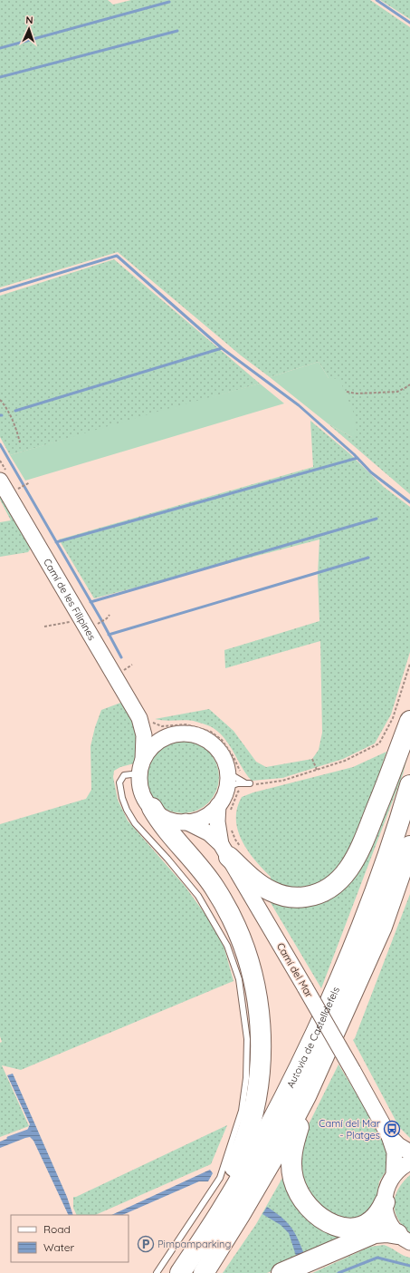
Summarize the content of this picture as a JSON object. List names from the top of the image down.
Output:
{
  "streets": {
    "highway": ["Autovia de Castelldefels"],
    "main road": ["Camí de les Filipines", "Camí del Mar"]
  },
  "places": {
    "bus stop": ["Camí del Mar - Platges"],
    "parking": ["Pimpamparking"]
  },
  "legend": ["Road", "Water"],
  "north": "top"
}
